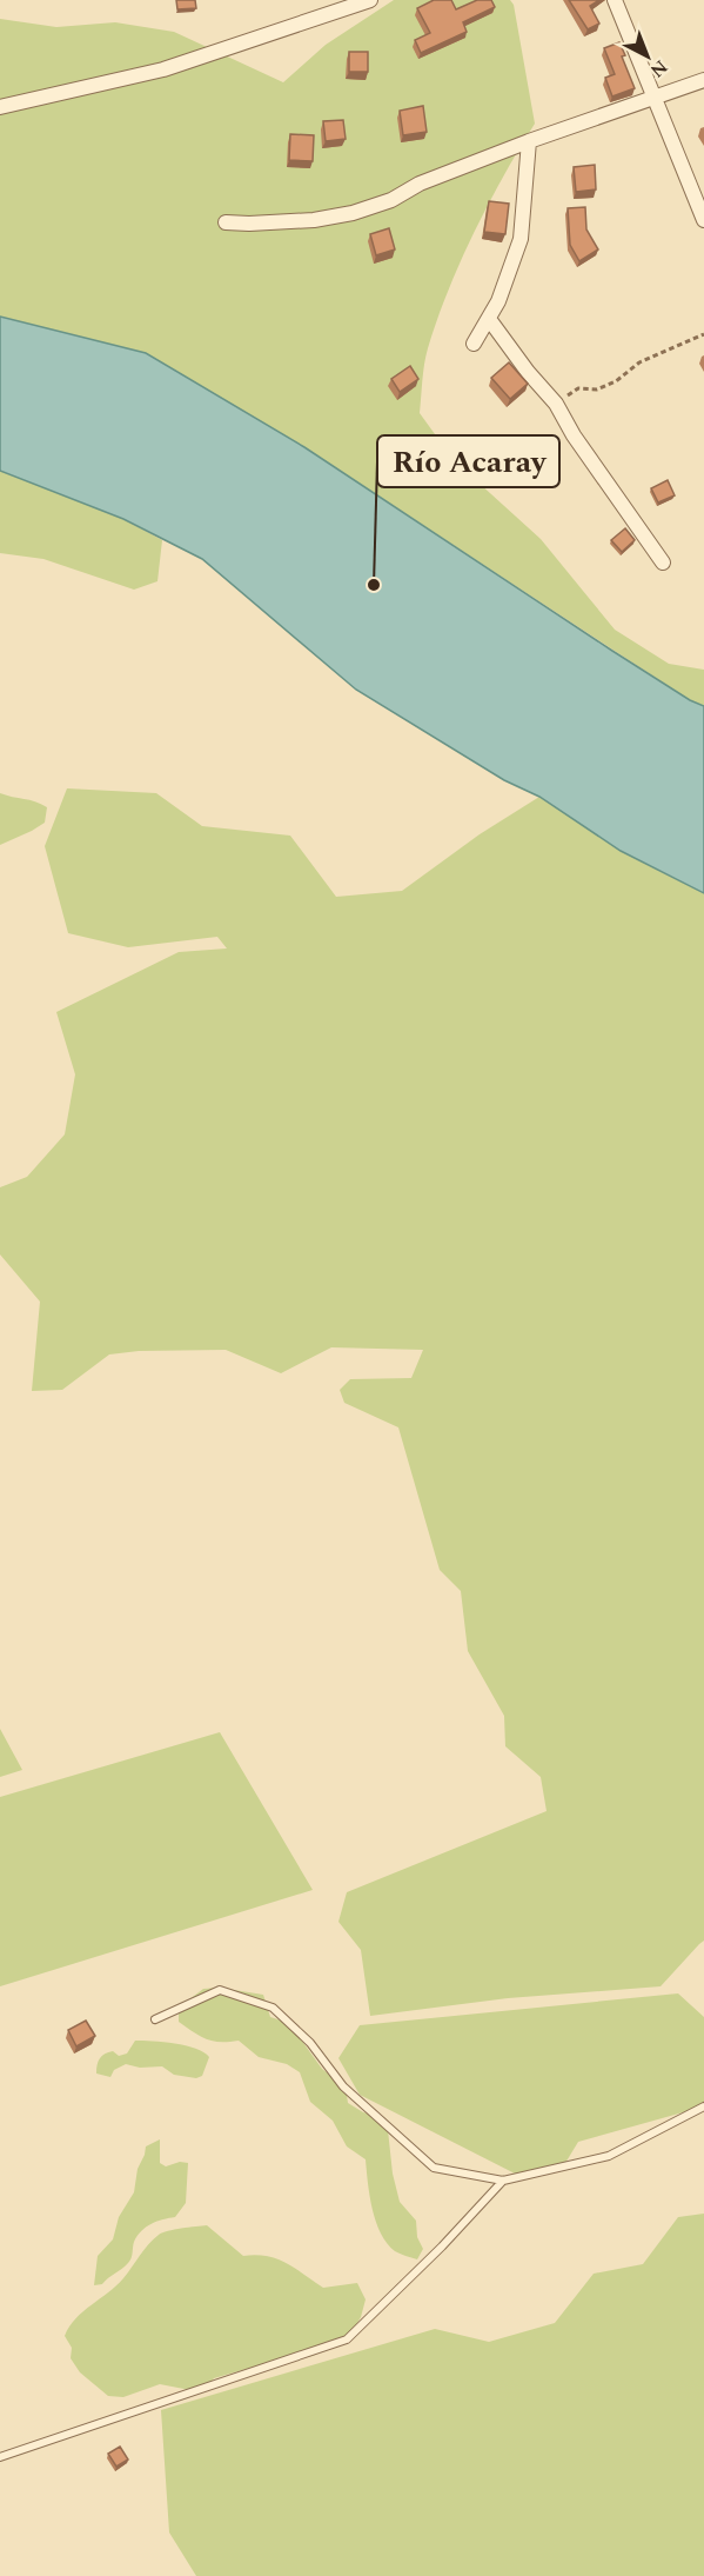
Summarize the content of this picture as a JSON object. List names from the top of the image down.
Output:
{
  "places": ["Río Acaray"],
  "north": "bottom right"
}
